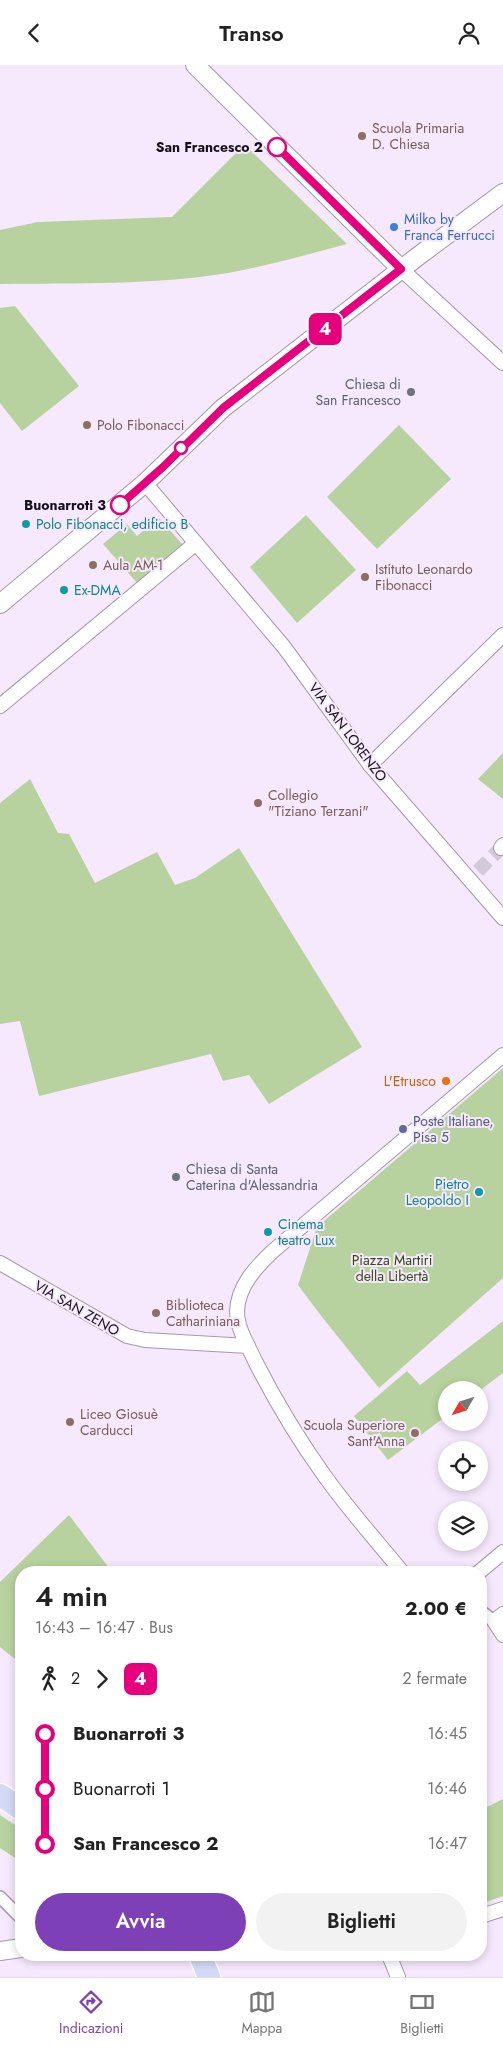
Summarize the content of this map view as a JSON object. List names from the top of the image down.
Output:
{
  "streets": {
    "street": ["VIA SAN LORENZO", "VIA SAN ZENO"]
  },
  "parks": ["Piazza Martiri della Libertà"],
  "places": [
    "Scuola Primaria D. Chiesa",
    "San Francesco 2",
    "Milko by Franca Ferrucci",
    "Chiesa di San Francesco",
    "Polo Fibonacci",
    "Buonarroti 3",
    "Polo Fibonacci, edificio B",
    "Aula AM-1",
    "Istituto Leonardo Fibonacci",
    "Ex-DMA",
    "Collegio \"Tiziano Terzani\"",
    "L'Etrusco",
    "Poste Italiane, Pisa 5",
    "Chiesa di Santa Caterina d'Alessandria",
    "Pietro Leopoldo I",
    "Cinema teatro Lux",
    "Biblioteca Cathariniana",
    "Liceo Giosuè Carducci",
    "Scuola Superiore Sant'Anna"
  ],
  "lines": ["bus line 4"],
  "north": "bottom left",
  "page": {
    "header": "Transo",
    "on_map": "4",
    "heading": ["4 min", "16:43 – 16:47 · Bus", "2.00 €"],
    "legs": ["2", "4", "2 fermate"],
    "list": [
      {
        "name": "Buonarroti 3",
        "value": "16:45"
      },
      {
        "name": "Buonarroti 1",
        "value": "16:46"
      },
      {
        "name": "San Francesco 2",
        "value": "16:47"
      }
    ],
    "buttons": ["Avvia", "Biglietti"],
    "tabs": ["Indicazioni", "Mappa", "Biglietti"]
  }
}
